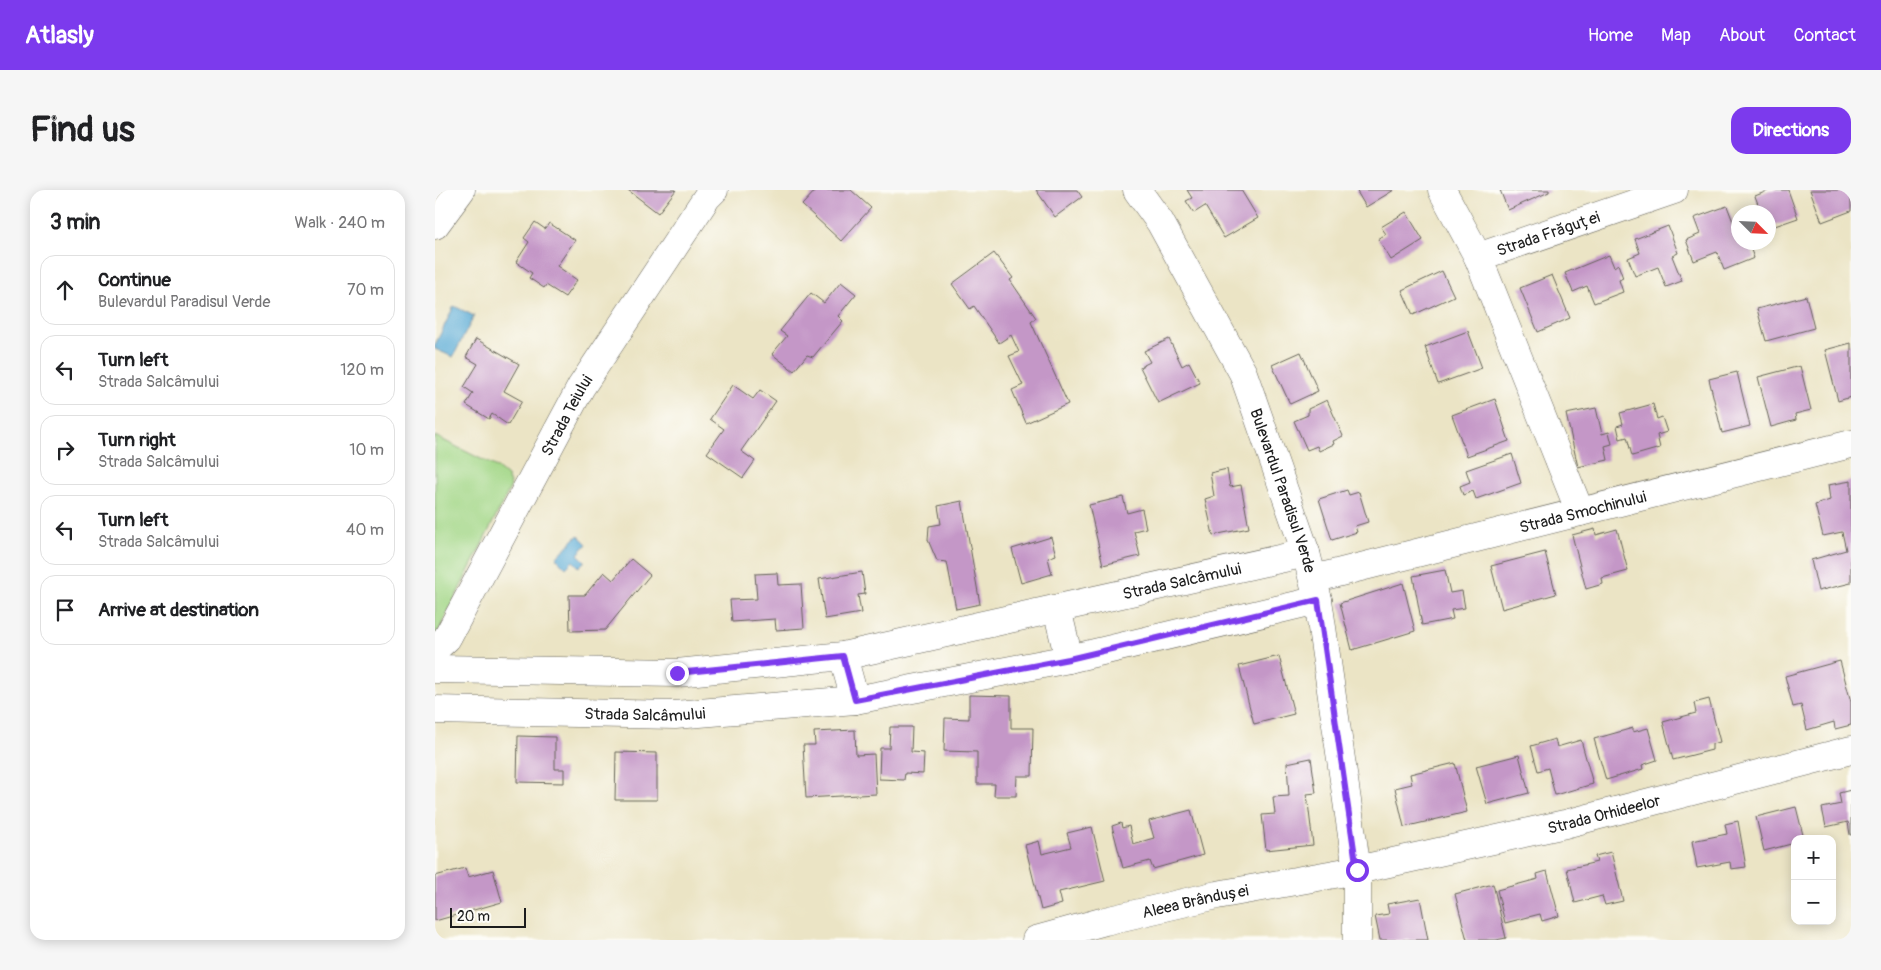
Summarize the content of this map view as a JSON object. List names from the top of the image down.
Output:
{
  "streets": {
    "street": [
      "Strada Frăguței",
      "Strada Teiului",
      "Bulevardul Paradisul Verde",
      "Strada Smochinului",
      "Strada Salcâmului",
      "Strada Orhideelor",
      "Aleea Brândușei"
    ]
  },
  "crossings": [
    ["Bulevardul Paradisul Verde", "Strada Smochinului"],
    ["Bulevardul Paradisul Verde", "Strada Salcâmului"],
    ["Bulevardul Paradisul Verde", "Strada Orhideelor"],
    ["Bulevardul Paradisul Verde", "Aleea Brândușei"],
    ["Strada Smochinului", "Strada Salcâmului"],
    ["Strada Orhideelor", "Aleea Brândușei"]
  ],
  "scale_bar": "20 m",
  "north": "bottom right",
  "page": {
    "header": "Atlasly",
    "nav": [
      "Home",
      "Map",
      "About",
      "Contact"
    ],
    "buttons": "Directions",
    "title": "Find us",
    "heading": ["3 min", "Walk · 240 m"],
    "list": [
      ["Continue", "Bulevardul Paradisul Verde", "70 m"],
      ["Turn left", "Strada Salcâmului", "120 m"],
      ["Turn right", "Strada Salcâmului", "10 m"],
      ["Turn left", "Strada Salcâmului", "40 m"],
      "Arrive at destination"
    ],
    "map_buttons": ["+", "−"],
    "scale": "20 m"
  }
}
